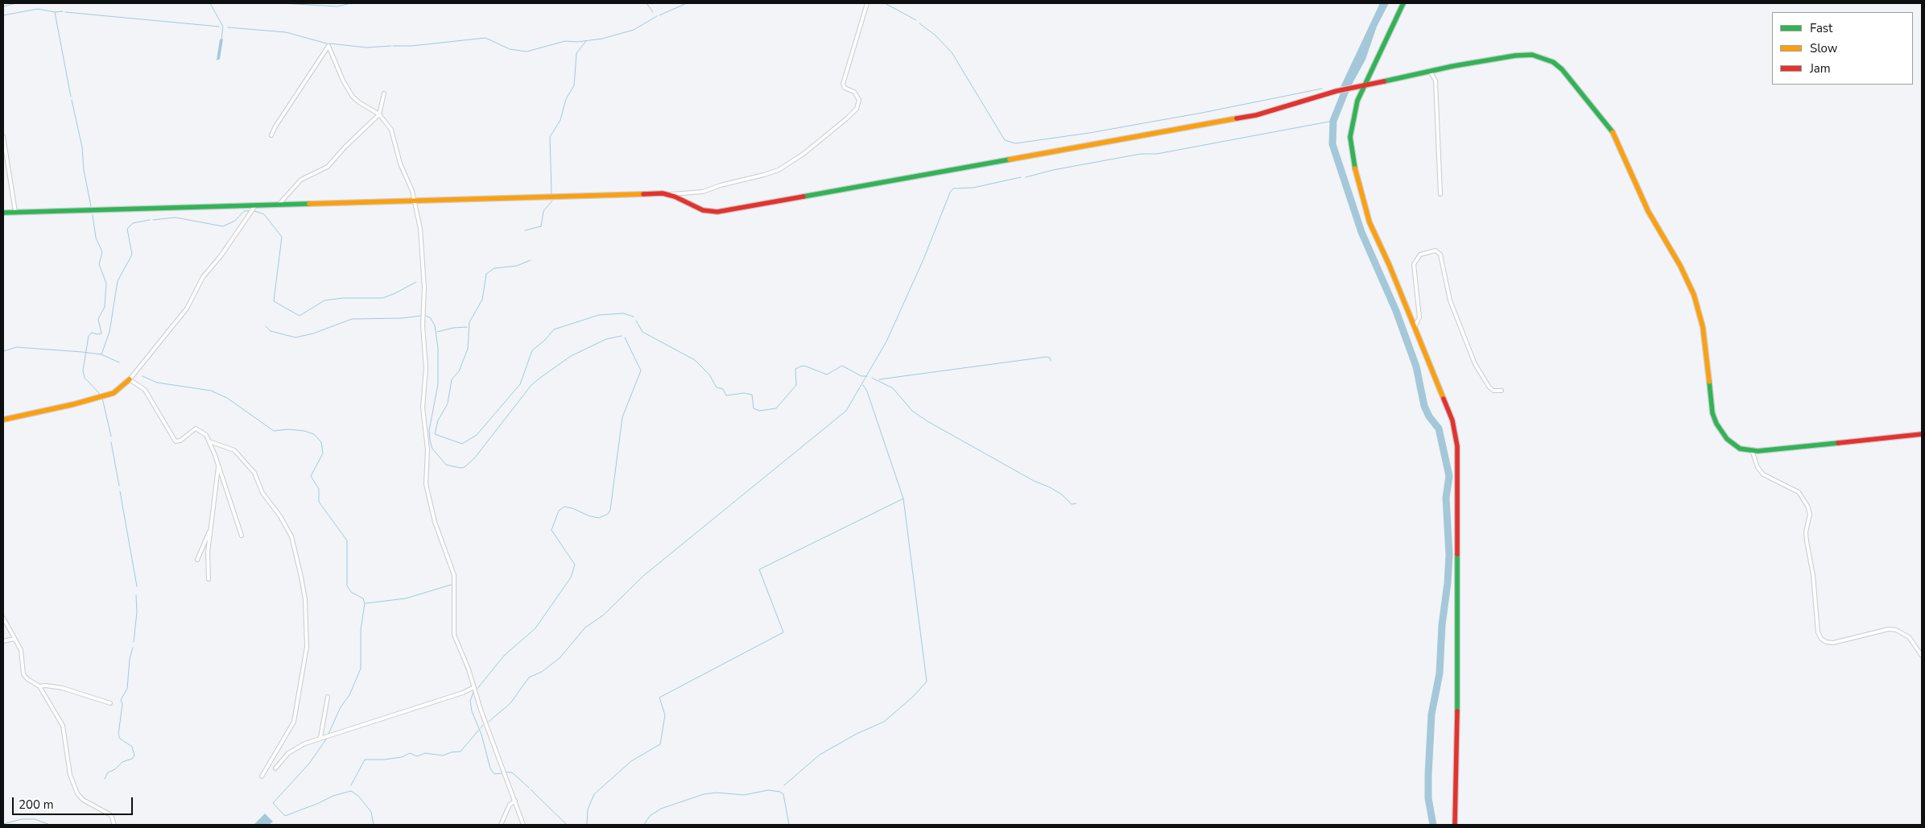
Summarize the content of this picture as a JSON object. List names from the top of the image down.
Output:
{
  "legend": ["Fast", "Slow", "Jam"],
  "scale_bar": "200 m"
}
